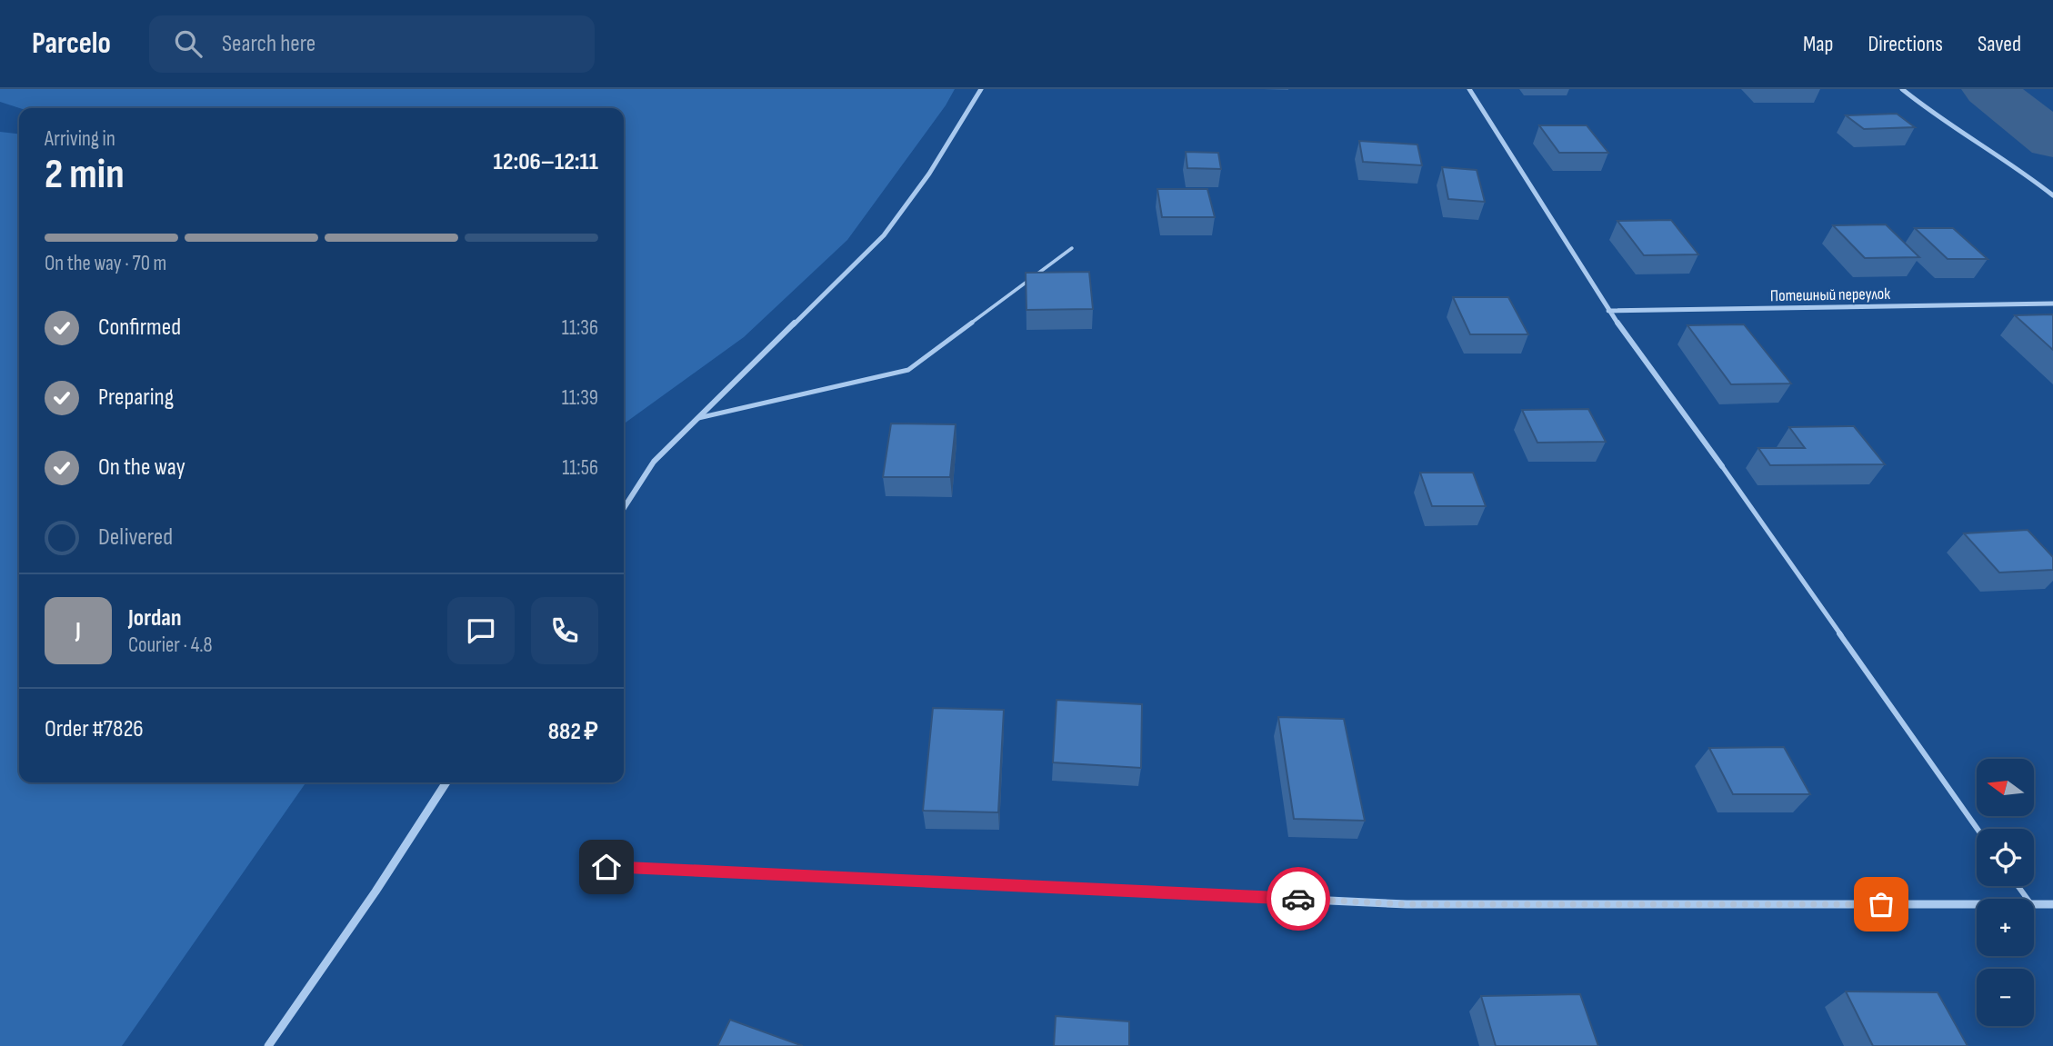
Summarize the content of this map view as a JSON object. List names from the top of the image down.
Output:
{
  "streets": {
    "street": ["Потешный переулок"]
  },
  "north": "left",
  "page": {
    "header": "Parcelo",
    "search": "Search here",
    "nav": ["Map", "Directions", "Saved"],
    "heading": ["2 min", "Arriving in", "12:06–12:11"],
    "panel": [
      "Jordan",
      "Courier · 4.8",
      "Order #7826",
      "882 ₽"
    ],
    "bar": "On the way · 70 m",
    "list": [
      ["Confirmed", "11:36"],
      ["Preparing", "11:39"],
      ["On the way", "11:56"],
      "Delivered"
    ],
    "round": "J",
    "map_buttons": ["+", "−"]
  }
}
